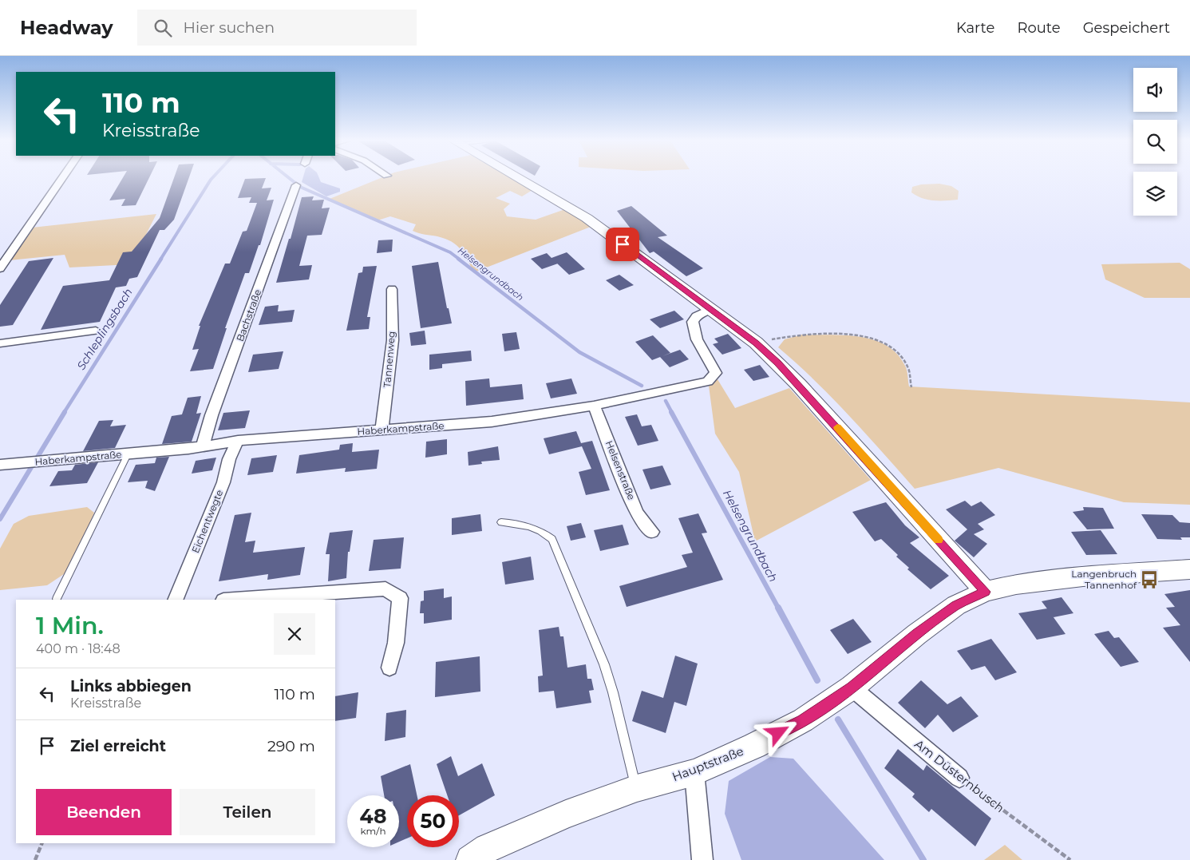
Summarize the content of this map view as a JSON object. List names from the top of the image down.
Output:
{
  "streets": {
    "street": [
      "Bachstraße",
      "Tannenweg",
      "Haberkampstraße",
      "Helsenstraße",
      "Eichentwegte",
      "Hauptstraße",
      "Am Düsternbusch"
    ]
  },
  "crossings": [
    ["Bachstraße", "Haberkampstraße"],
    ["Tannenweg", "Haberkampstraße"],
    ["Haberkampstraße", "Helsenstraße"],
    ["Haberkampstraße", "Eichentwegte"],
    ["Hauptstraße", "Am Düsternbusch"]
  ],
  "water": ["Helsengrundbach", "Schleplingsbach"],
  "places": {
    "bus stop": ["Langenbruch Tannenhof"]
  },
  "page": {
    "header": "Headway",
    "search": "Hier suchen",
    "nav": ["Karte", "Route", "Gespeichert"],
    "turn": ["110 m", "Kreisstraße"],
    "heading": ["1 Min.", "400 m · 18:48"],
    "list": [
      {
        "name": "Links abbiegen",
        "note": "Kreisstraße",
        "value": "110 m"
      },
      {
        "name": "Ziel erreicht",
        "value": "290 m"
      }
    ],
    "buttons": ["Beenden", "Teilen"],
    "speed": "48 km/h",
    "limit": "50"
  }
}
